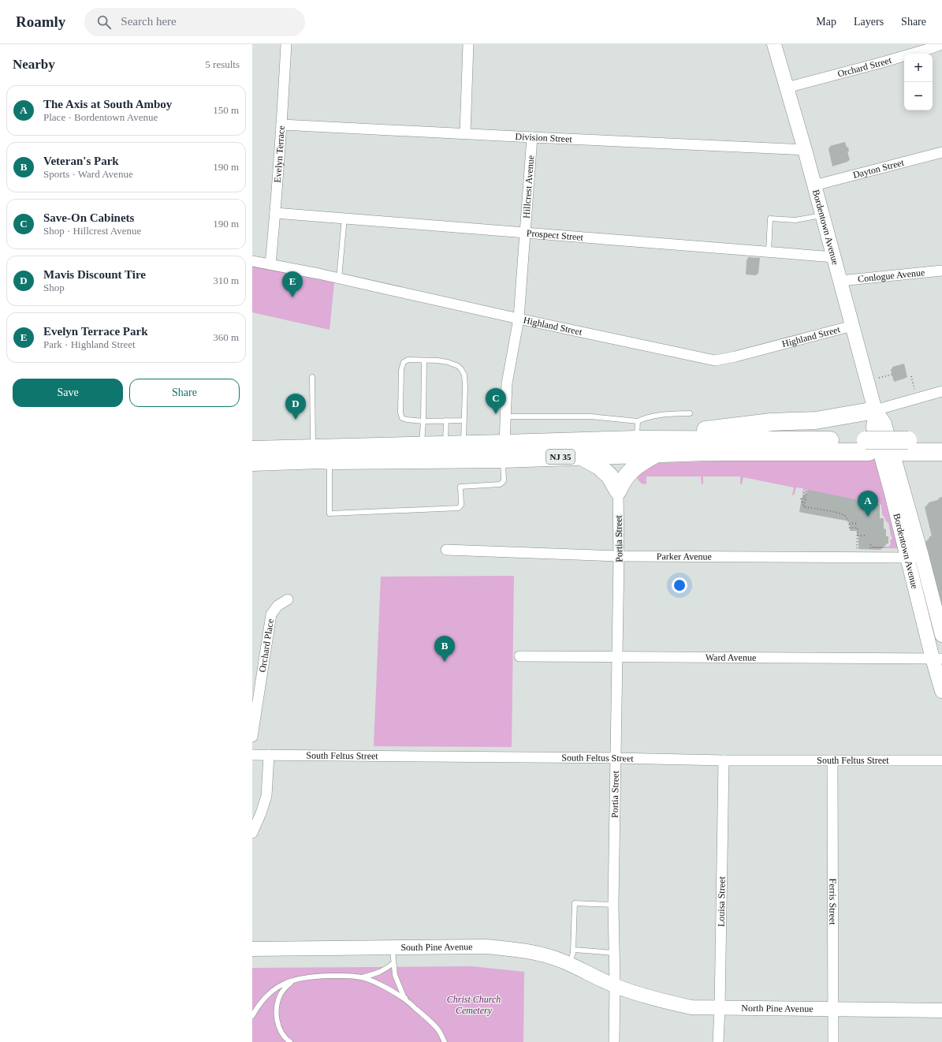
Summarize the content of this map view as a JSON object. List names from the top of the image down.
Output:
{
  "streets": {
    "highway": ["NJ 35"],
    "street": [
      "Orchard Street",
      "Division Street",
      "Evelyn Terrace",
      "Dayton Street",
      "Hillcrest Avenue",
      "Bordentown Avenue",
      "Prospect Street",
      "Conlogue Avenue",
      "Highland Street",
      "Portia Street",
      "Parker Avenue",
      "Orchard Place",
      "Ward Avenue",
      "South Feltus Street",
      "Louisa Street",
      "Ferris Street",
      "South Pine Avenue",
      "North Pine Avenue"
    ]
  },
  "crossings": [
    ["Orchard Street", "Bordentown Avenue"],
    ["Division Street", "Evelyn Terrace"],
    ["Division Street", "Hillcrest Avenue"],
    ["Division Street", "Bordentown Avenue"],
    ["Evelyn Terrace", "Prospect Street"],
    ["Evelyn Terrace", "Highland Street"],
    ["Dayton Street", "Bordentown Avenue"],
    ["Hillcrest Avenue", "Prospect Street"],
    ["Hillcrest Avenue", "Highland Street"],
    ["Hillcrest Avenue", "NJ 35"],
    ["Bordentown Avenue", "Prospect Street"],
    ["Bordentown Avenue", "Conlogue Avenue"],
    ["Bordentown Avenue", "Highland Street"],
    ["Bordentown Avenue", "Parker Avenue"],
    ["Bordentown Avenue", "Ward Avenue"],
    ["Portia Street", "Parker Avenue"],
    ["Portia Street", "Ward Avenue"],
    ["Portia Street", "South Feltus Street"],
    ["Portia Street", "South Pine Avenue"],
    ["Portia Street", "North Pine Avenue"],
    ["South Feltus Street", "Louisa Street"],
    ["South Feltus Street", "Ferris Street"],
    ["Louisa Street", "North Pine Avenue"],
    ["Ferris Street", "North Pine Avenue"],
    ["South Pine Avenue", "North Pine Avenue"]
  ],
  "parks": ["Christ Church Cemetery"],
  "page": {
    "header": "Roamly",
    "search": "Search here",
    "nav": ["Map", "Layers", "Share"],
    "heading": ["Nearby", "5 results"],
    "map_buttons": ["+", "−"],
    "list": [
      {
        "mark": "A",
        "name": "The Axis at South Amboy",
        "note": "Place · Bordentown Avenue",
        "value": "150 m"
      },
      {
        "mark": "B",
        "name": "Veteran's Park",
        "note": "Sports · Ward Avenue",
        "value": "190 m"
      },
      {
        "mark": "C",
        "name": "Save-On Cabinets",
        "note": "Shop · Hillcrest Avenue",
        "value": "190 m"
      },
      {
        "mark": "D",
        "name": "Mavis Discount Tire",
        "note": "Shop",
        "value": "310 m"
      },
      {
        "mark": "E",
        "name": "Evelyn Terrace Park",
        "note": "Park · Highland Street",
        "value": "360 m"
      }
    ],
    "pins": [
      "E",
      "C",
      "D",
      "A",
      "B"
    ],
    "buttons": ["Save", "Share"]
  }
}
